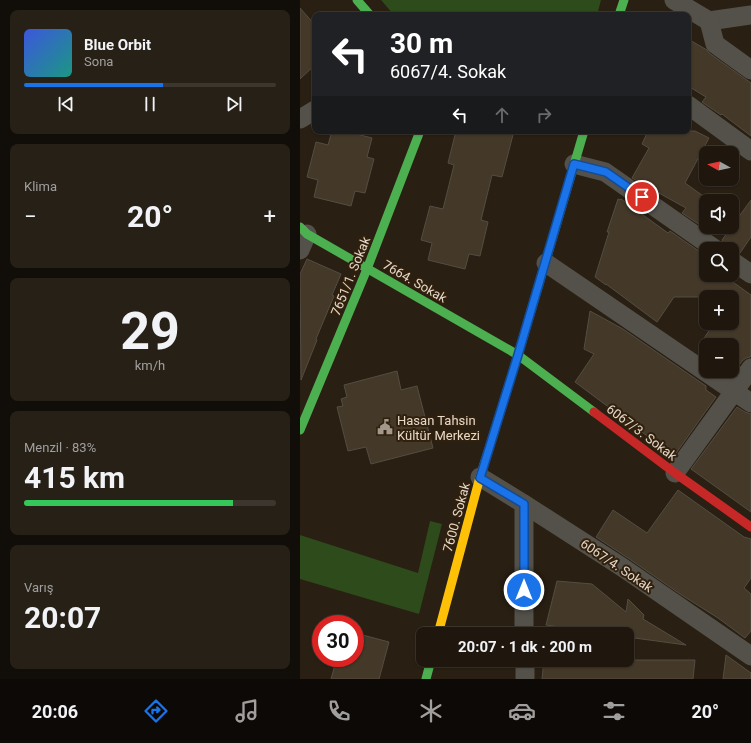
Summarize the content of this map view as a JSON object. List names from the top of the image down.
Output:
{
  "streets": {
    "street": [
      "7651/1. Sokak",
      "7664. Sokak",
      "6067/3. Sokak",
      "7600. Sokak",
      "6067/4. Sokak"
    ]
  },
  "crossings": [
    ["7651/1. Sokak", "7664. Sokak"],
    ["7664. Sokak", "6067/3. Sokak"],
    ["7664. Sokak", "7600. Sokak"],
    ["6067/3. Sokak", "7600. Sokak"],
    ["7600. Sokak", "6067/4. Sokak"]
  ],
  "places": {
    "public building": ["Hasan Tahsin Kültür Merkezi"]
  },
  "north": "left",
  "page": {
    "turn": ["30 m", "6067/4. Sokak"],
    "song": ["Blue Orbit", "Sona"],
    "tile": [
      "Klima",
      ["29", "km/h"],
      ["Menzil · 83%", "415 km"],
      ["Varış", "20:07"]
    ],
    "map_buttons": ["+", "−"],
    "heat": ["−", "20°", "+"],
    "limit": "30",
    "trip": "20:07 · 1 dk · 200 m",
    "tabs": ["20:06", "20°"]
  }
}
